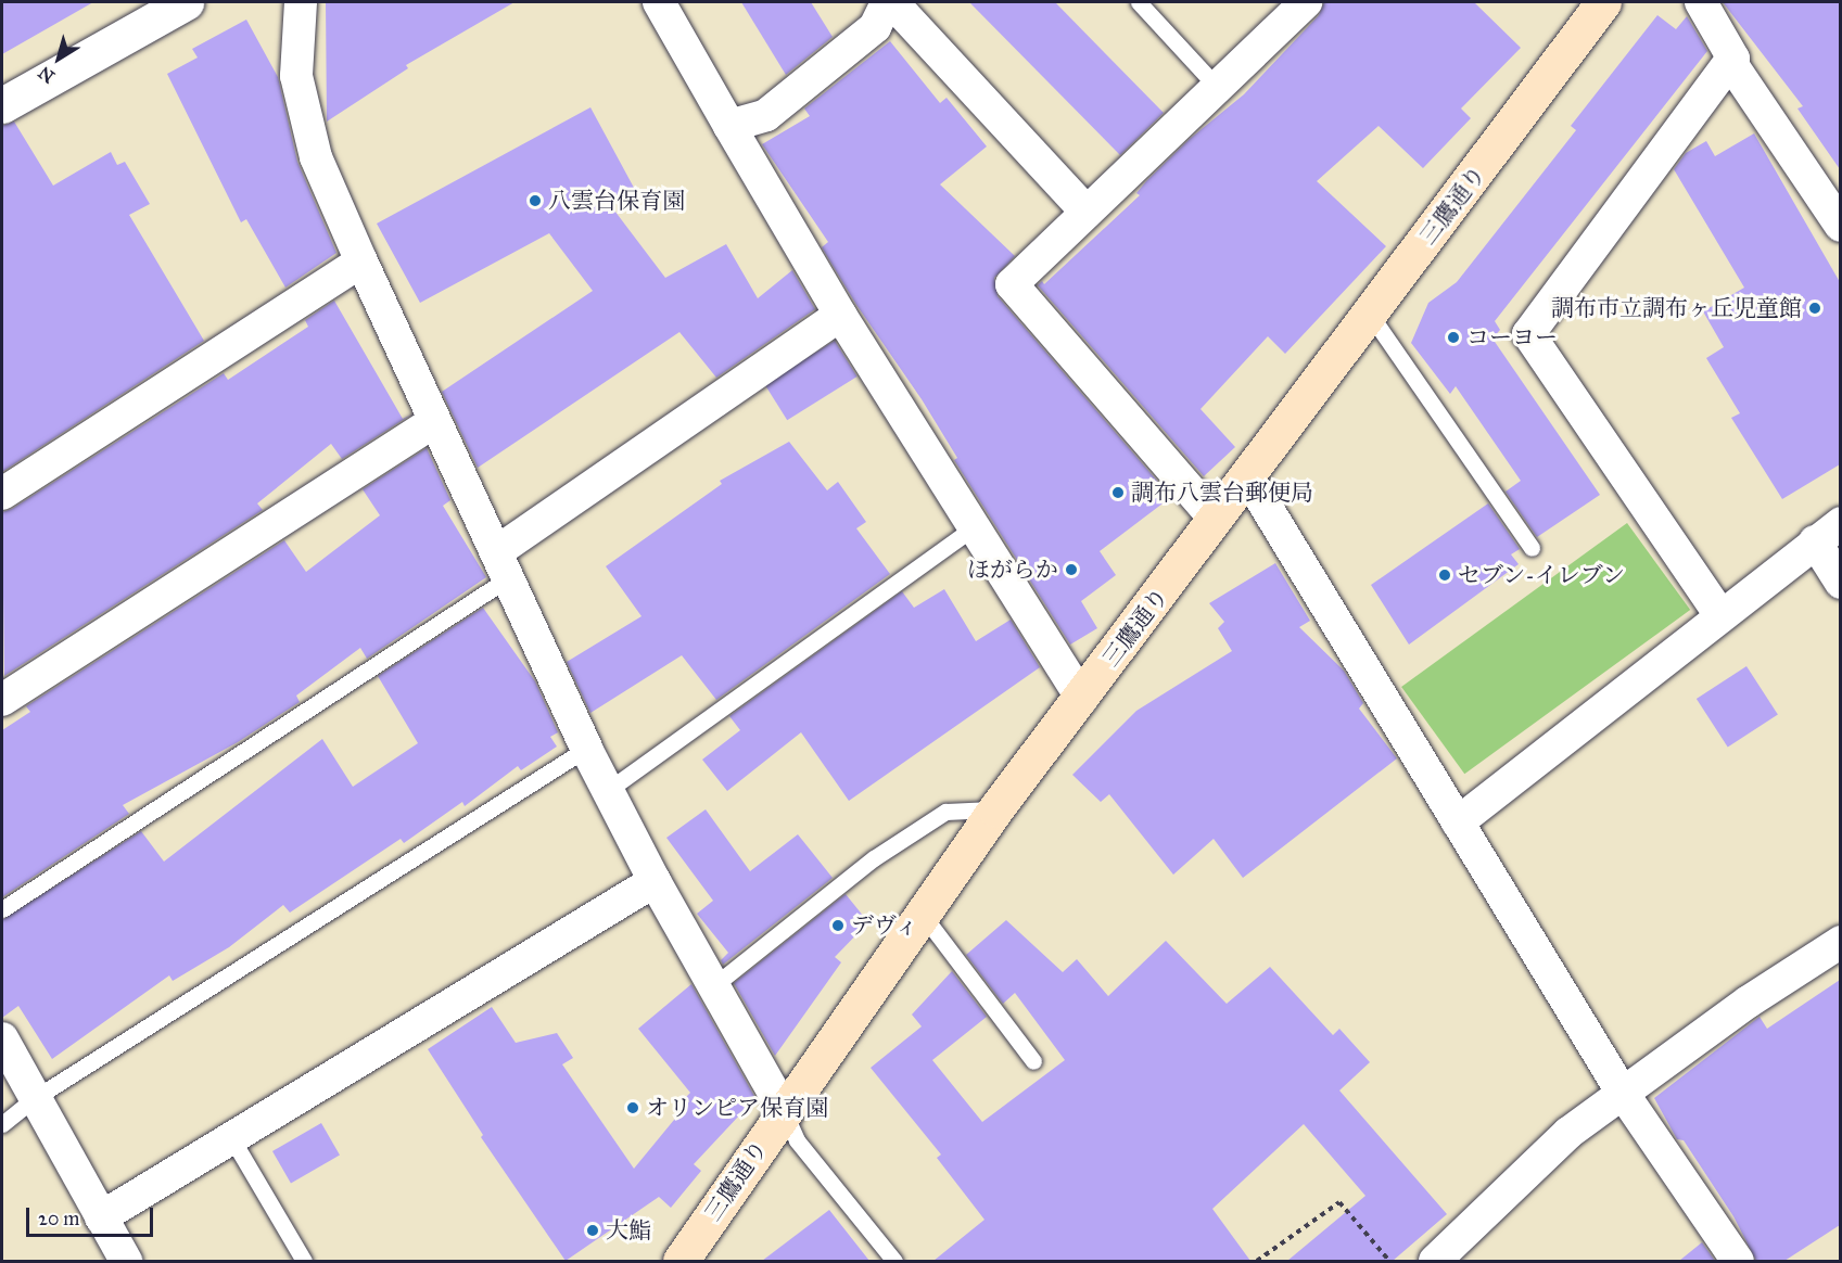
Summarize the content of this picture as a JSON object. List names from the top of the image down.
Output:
{
  "streets": {
    "main road": ["三鷹通り"]
  },
  "places": [
    "八雲台保育園",
    "調布市立調布ヶ丘児童館",
    "コーヨー",
    "調布八雲台郵便局",
    "ほがらか",
    "セブン-イレブン",
    "デヴィ",
    "オリンピア保育園",
    "大鮨"
  ],
  "scale_bar": "20 m",
  "north": "bottom left"
}
